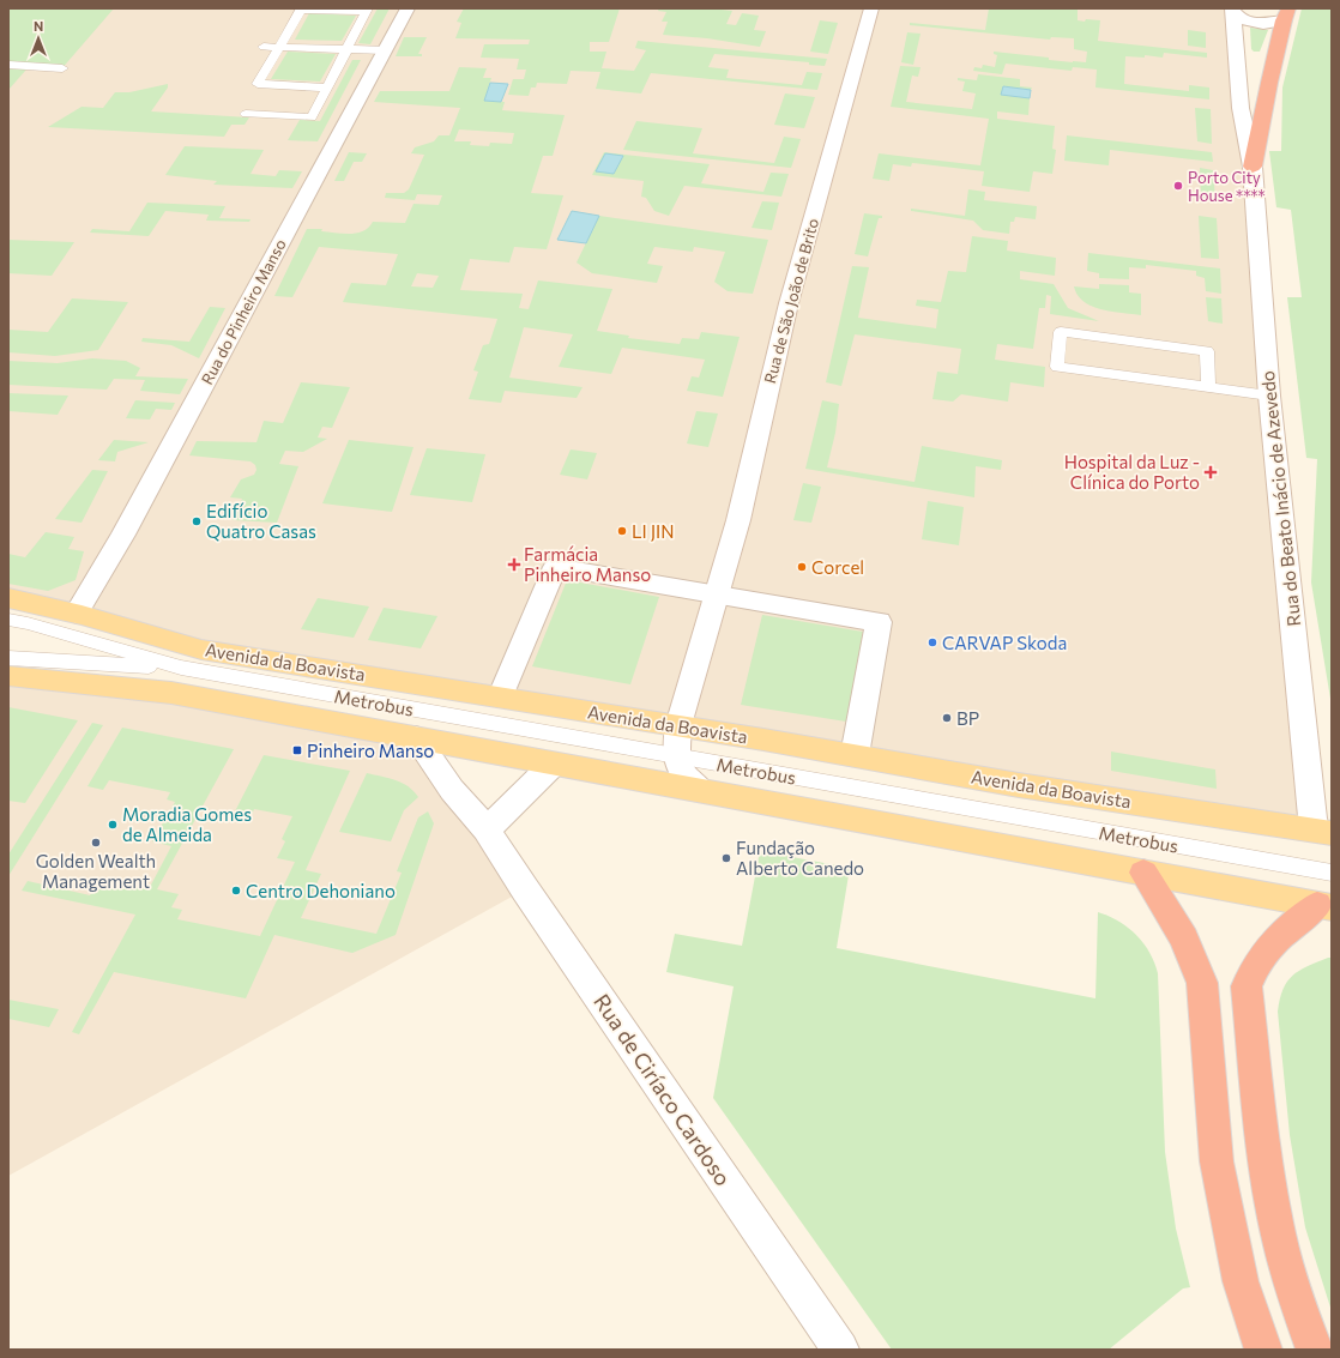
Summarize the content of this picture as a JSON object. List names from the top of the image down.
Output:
{
  "streets": {
    "main road": [
      "Rua de São João de Brito",
      "Rua do Pinheiro Manso",
      "Rua do Beato Inácio de Azevedo",
      "Avenida da Boavista",
      "Rua de Ciríaco Cardoso"
    ],
    "lane": ["Metrobus"]
  },
  "crossings": [
    ["Rua de São João de Brito", "Avenida da Boavista"],
    ["Rua de São João de Brito", "Metrobus"],
    ["Rua do Pinheiro Manso", "Avenida da Boavista"],
    ["Rua do Beato Inácio de Azevedo", "Avenida da Boavista"]
  ],
  "places": {
    "other": [
      "Porto City House ****",
      "Edifício Quatro Casas",
      "LI JIN",
      "Corcel",
      "CARVAP Skoda",
      "BP",
      "Moradia Gomes de Almeida",
      "Golden Wealth Management",
      "Fundação Alberto Canedo",
      "Centro Dehoniano"
    ],
    "health": ["Hospital da Luz - Clínica do Porto", "Farmácia Pinheiro Manso"],
    "transit": ["Pinheiro Manso"]
  },
  "north": "top"
}
